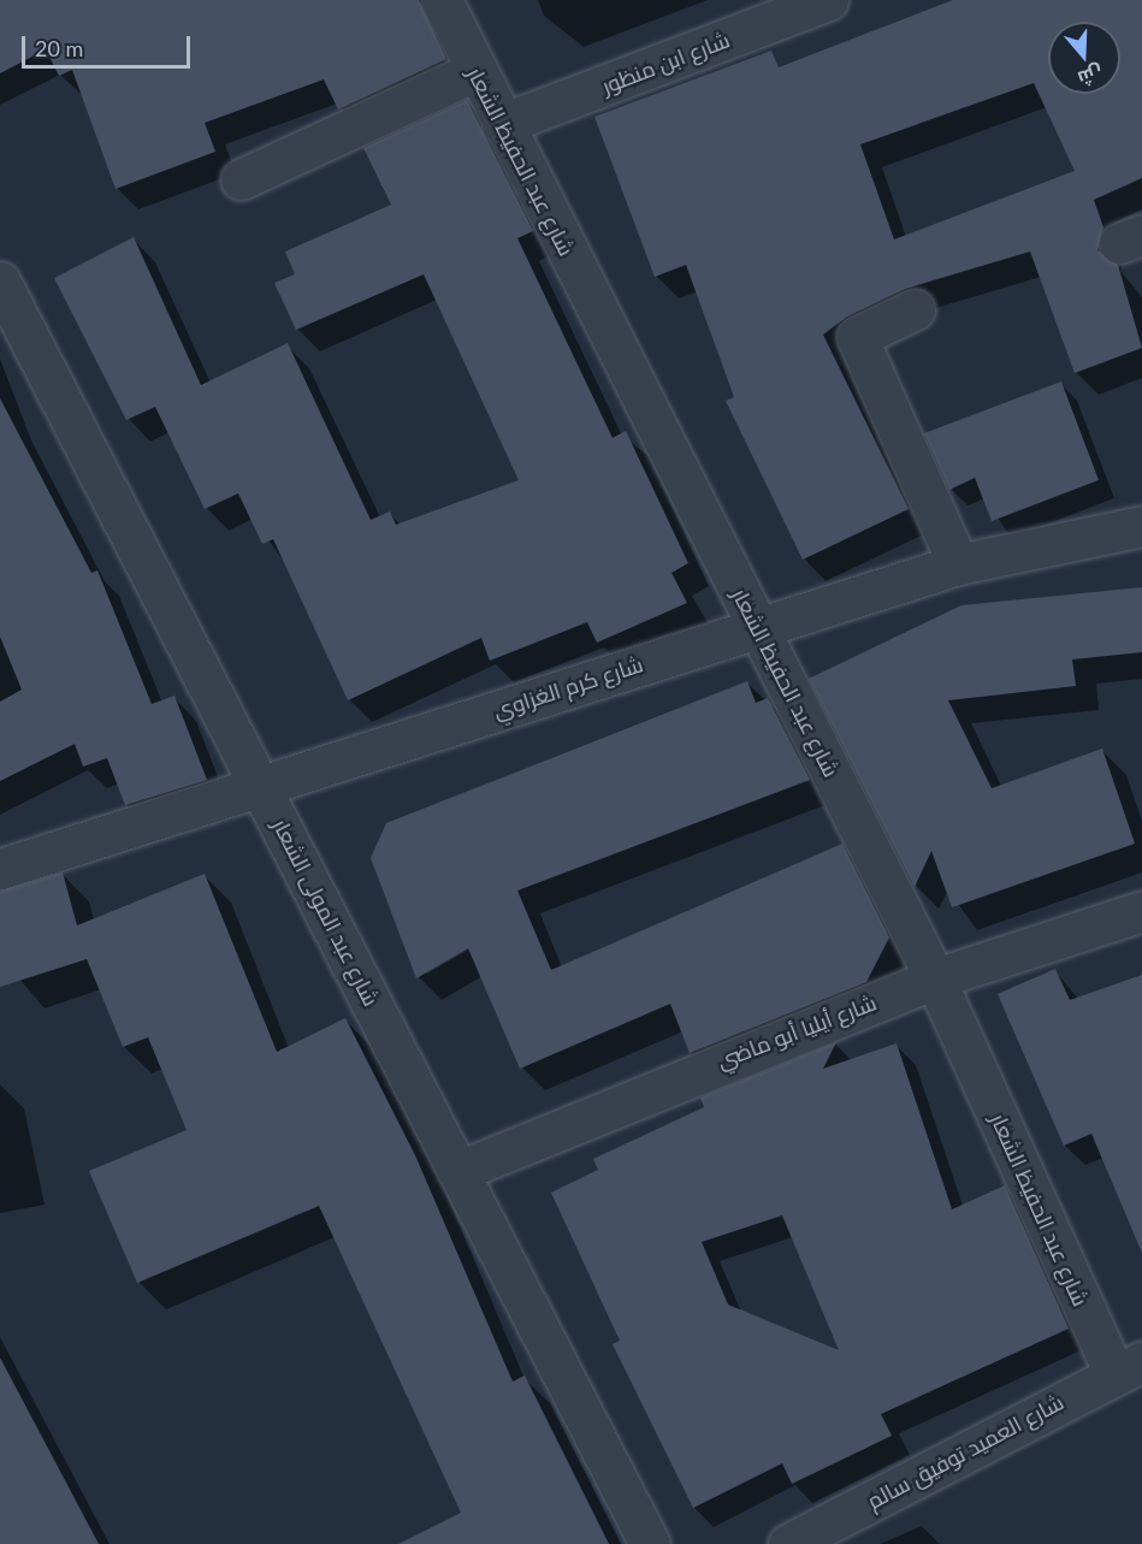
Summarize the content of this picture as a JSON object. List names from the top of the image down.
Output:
{
  "streets": {
    "street": [
      "شارع ابن منظور",
      "شارع عبد الحفيظ الشعار",
      "شارع كرم الغزاوي",
      "شارع عبد المولى الشعار",
      "شارع أيليا أبو ماضي",
      "شارع العميد توفيق سالم"
    ]
  },
  "crossings": [
    ["شارع ابن منظور", "شارع عبد الحفيظ الشعار"],
    ["شارع عبد الحفيظ الشعار", "شارع كرم الغزاوي"],
    ["شارع عبد الحفيظ الشعار", "شارع أيليا أبو ماضي"],
    ["شارع عبد الحفيظ الشعار", "شارع العميد توفيق سالم"],
    ["شارع كرم الغزاوي", "شارع عبد المولى الشعار"],
    ["شارع عبد المولى الشعار", "شارع أيليا أبو ماضي"]
  ],
  "scale_bar": "20 m",
  "north": "bottom"
}
